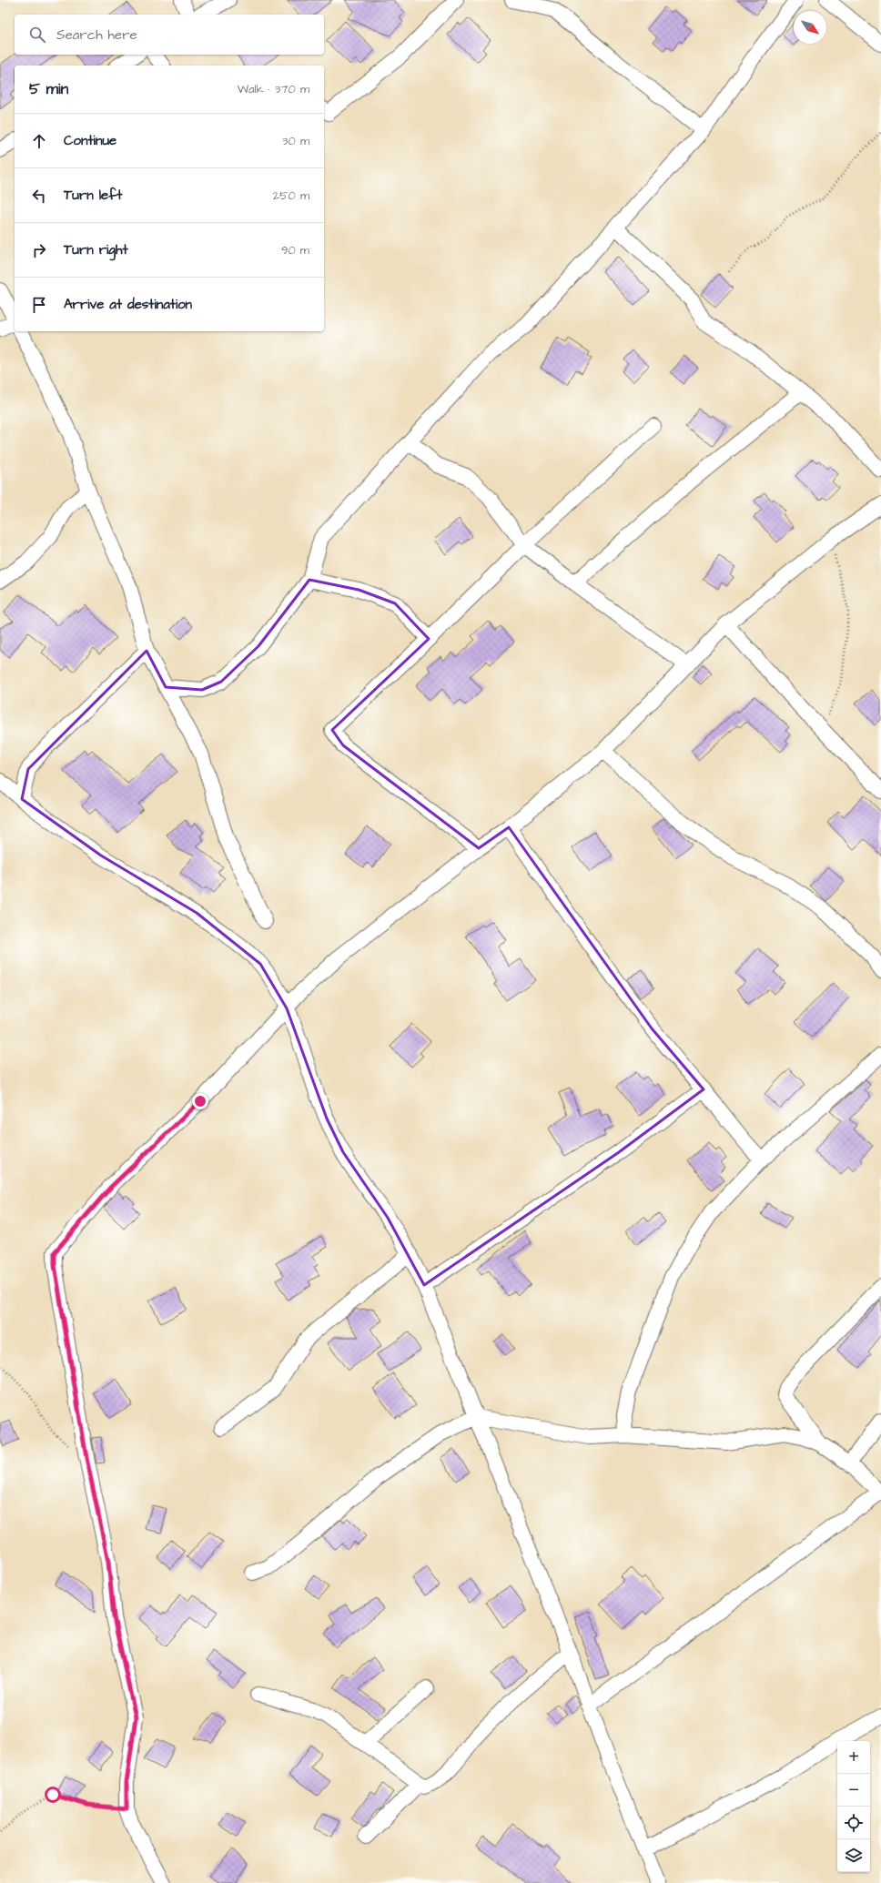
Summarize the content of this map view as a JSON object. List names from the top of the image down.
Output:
{
  "north": "bottom right",
  "page": {
    "search": "Search here",
    "heading": ["5 min", "Walk · 370 m"],
    "list": [
      ["Continue", "30 m"],
      ["Turn left", "250 m"],
      ["Turn right", "90 m"],
      "Arrive at destination"
    ],
    "map_buttons": ["+", "−"]
  }
}
